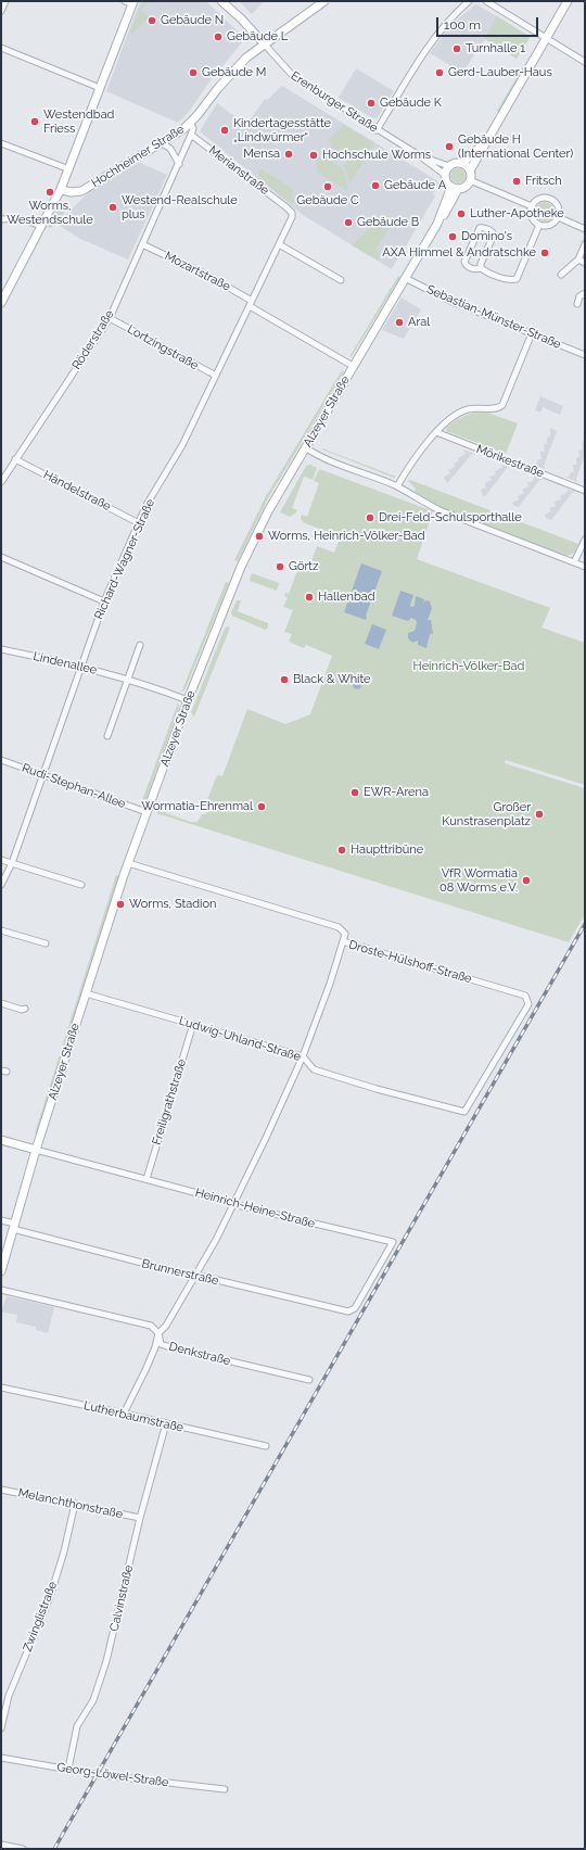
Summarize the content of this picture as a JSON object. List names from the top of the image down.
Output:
{
  "streets": {
    "street": [
      "Erenburger Straße",
      "Hochheimer Straße",
      "Merianstraße",
      "Mozartstraße",
      "Sebastian-Münster-Straße",
      "Röderstraße",
      "Lortzingstraße",
      "Alzeyer Straße",
      "Mörikestraße",
      "Händelstraße",
      "Richard-Wagner-Straße",
      "Lindenallee",
      "Rudi-Stephan-Allee",
      "Droste-Hülshoff-Straße",
      "Ludwig-Uhland-Straße",
      "Freiligrathstraße",
      "Heinrich-Heine-Straße",
      "Brunnerstraße",
      "Denkstraße",
      "Lutherbaumstraße",
      "Melanchthonstraße",
      "Calvinstraße",
      "Zwinglistraße",
      "Georg-Löwel-Straße"
    ]
  },
  "crossings": [
    ["Erenburger Straße", "Hochheimer Straße"],
    ["Erenburger Straße", "Alzeyer Straße"],
    ["Hochheimer Straße", "Röderstraße"],
    ["Merianstraße", "Röderstraße"],
    ["Merianstraße", "Richard-Wagner-Straße"],
    ["Mozartstraße", "Röderstraße"],
    ["Mozartstraße", "Alzeyer Straße"],
    ["Mozartstraße", "Richard-Wagner-Straße"],
    ["Sebastian-Münster-Straße", "Alzeyer Straße"],
    ["Röderstraße", "Lortzingstraße"],
    ["Röderstraße", "Händelstraße"],
    ["Lortzingstraße", "Richard-Wagner-Straße"],
    ["Alzeyer Straße", "Lindenallee"],
    ["Alzeyer Straße", "Rudi-Stephan-Allee"],
    ["Alzeyer Straße", "Droste-Hülshoff-Straße"],
    ["Alzeyer Straße", "Ludwig-Uhland-Straße"],
    ["Alzeyer Straße", "Heinrich-Heine-Straße"],
    ["Alzeyer Straße", "Brunnerstraße"],
    ["Händelstraße", "Richard-Wagner-Straße"],
    ["Richard-Wagner-Straße", "Lindenallee"],
    ["Richard-Wagner-Straße", "Rudi-Stephan-Allee"],
    ["Droste-Hülshoff-Straße", "Ludwig-Uhland-Straße"],
    ["Ludwig-Uhland-Straße", "Freiligrathstraße"],
    ["Freiligrathstraße", "Heinrich-Heine-Straße"],
    ["Heinrich-Heine-Straße", "Brunnerstraße"],
    ["Lutherbaumstraße", "Calvinstraße"],
    ["Melanchthonstraße", "Calvinstraße"],
    ["Melanchthonstraße", "Zwinglistraße"],
    ["Calvinstraße", "Georg-Löwel-Straße"]
  ],
  "parks": ["Heinrich-Völker-Bad"],
  "places": [
    "Gebäude N",
    "Gebäude L",
    "Turnhalle 1",
    "Gebäude M",
    "Gerd-Lauber-Haus",
    "Gebäude K",
    "Westendbad Friess",
    "Kindertagesstätte „Lindwürmer“",
    "Gebäude H (International Center)",
    "Mensa",
    "Hochschule Worms",
    "Fritsch",
    "Gebäude A",
    "Gebäude C",
    "Worms, Westendschule",
    "Westend-Realschule plus",
    "Luther-Apotheke",
    "Gebäude B",
    "Domino's",
    "AXA Himmel & Andratschke",
    "Aral",
    "Drei-Feld-Schulsporthalle",
    "Worms, Heinrich-Völker-Bad",
    "Görtz",
    "Hallenbad",
    "Black & White",
    "EWR-Arena",
    "Wormatia-Ehrenmal",
    "Großer Kunstrasenplatz",
    "Haupttribüne",
    "VfR Wormatia 08 Worms e.V.",
    "Worms, Stadion"
  ],
  "scale_bar": "100 m"
}
